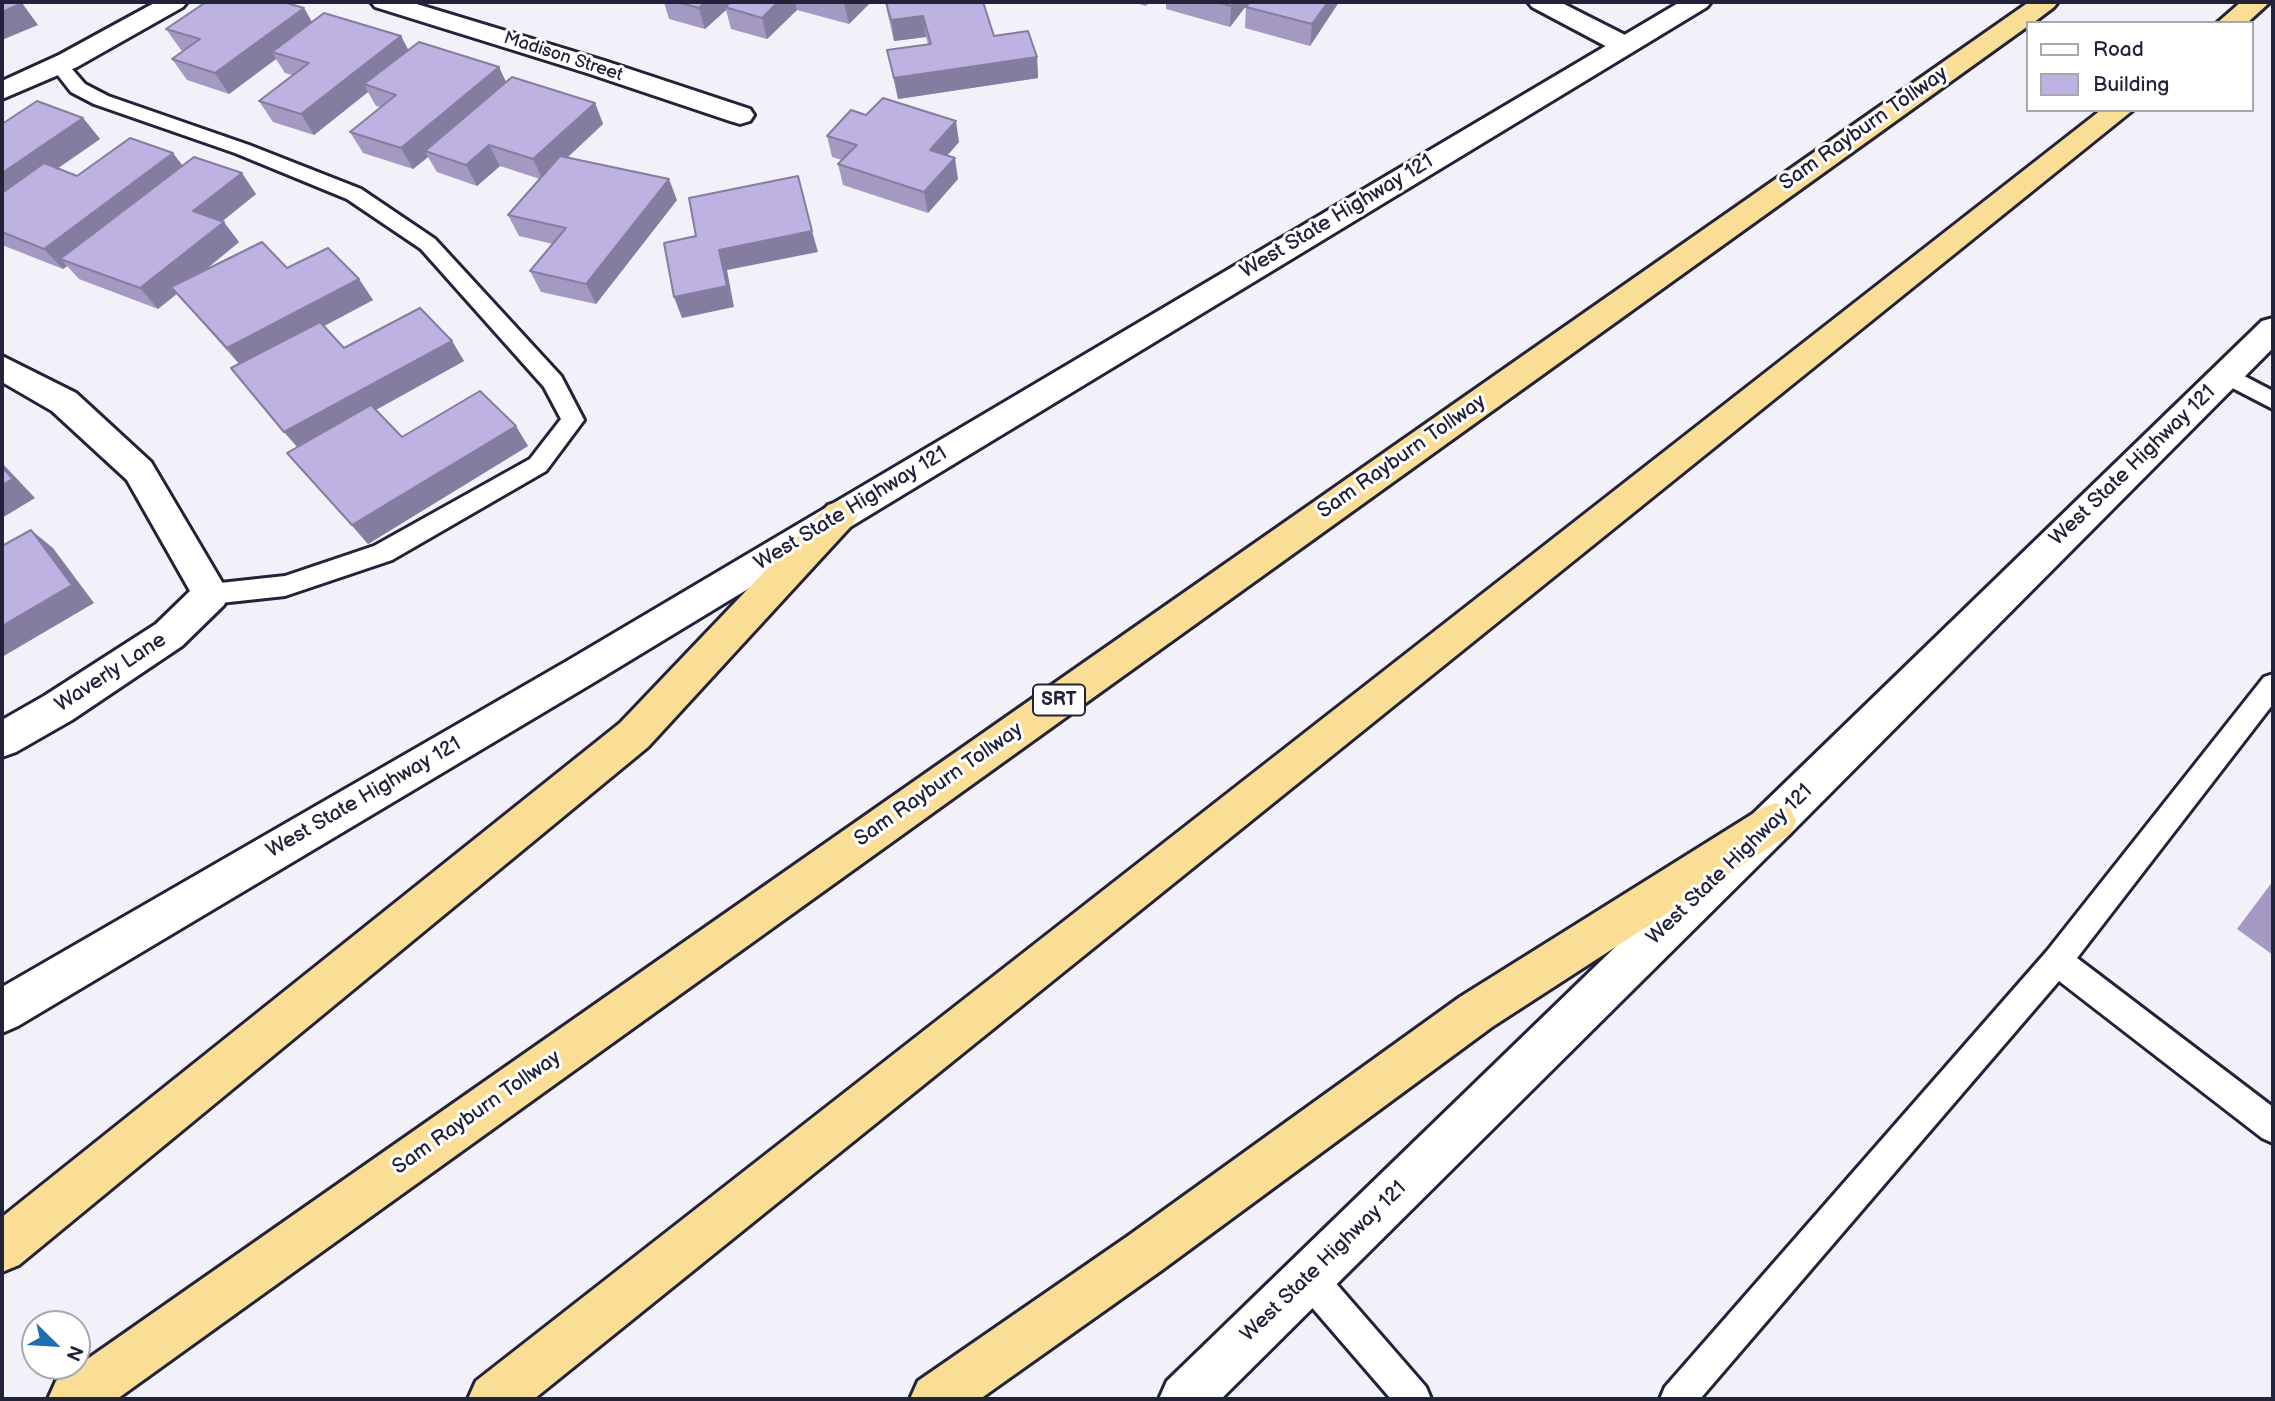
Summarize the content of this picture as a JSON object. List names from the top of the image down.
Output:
{
  "streets": {
    "highway": ["Sam Rayburn Tollway", "SRT"],
    "main road": ["Madison Street", "West State Highway 121", "Waverly Lane"]
  },
  "legend": ["Road", "Building"],
  "north": "bottom right"
}
